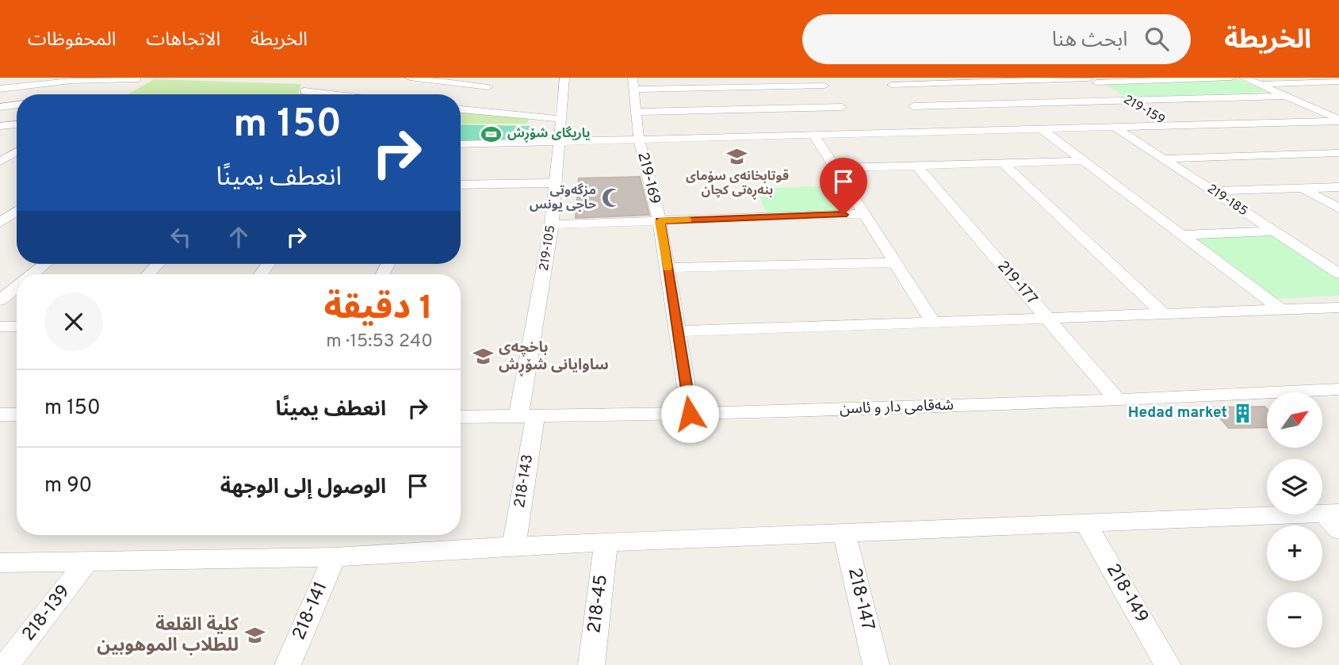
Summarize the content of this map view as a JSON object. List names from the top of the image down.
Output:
{
  "streets": {
    "street": [
      "219-159",
      "219-169",
      "219-185",
      "219-105",
      "219-177",
      "شەقامی دار و ئاسن",
      "218-143",
      "218-149",
      "218-147",
      "218-45",
      "218-141",
      "218-139"
    ]
  },
  "crossings": [
    ["219-169", "شەقامی دار و ئاسن"],
    ["219-105", "شەقامی دار و ئاسن"],
    ["219-105", "218-143"],
    ["219-177", "شەقامی دار و ئاسن"],
    ["شەقامی دار و ئاسن", "218-143"]
  ],
  "places": {
    "sports": ["یاریگای شۆڕش"],
    "school or university": ["قوتابخانەی سۆمای بنەڕەتی کچان", "باخچەی ساوایانی شۆڕش", "کلیة القلعة للطلاب الموهوبین"],
    "mosque": ["مزگەوتی حاجی یونس"],
    "building": ["Hedad market"]
  },
  "north": "top right",
  "page": {
    "header": "الخريطة",
    "search": "ابحث هنا",
    "nav": ["الخريطة", "الاتجاهات", "المحفوظات"],
    "turn": ["150 m", "انعطف يمينًا"],
    "heading": ["1 دقيقة", "240 m · 15:53"],
    "list": [
      {
        "name": "انعطف يمينًا",
        "value": "150 m"
      },
      {
        "name": "الوصول إلى الوجهة",
        "value": "90 m"
      }
    ],
    "map_buttons": ["+", "−"]
  }
}
